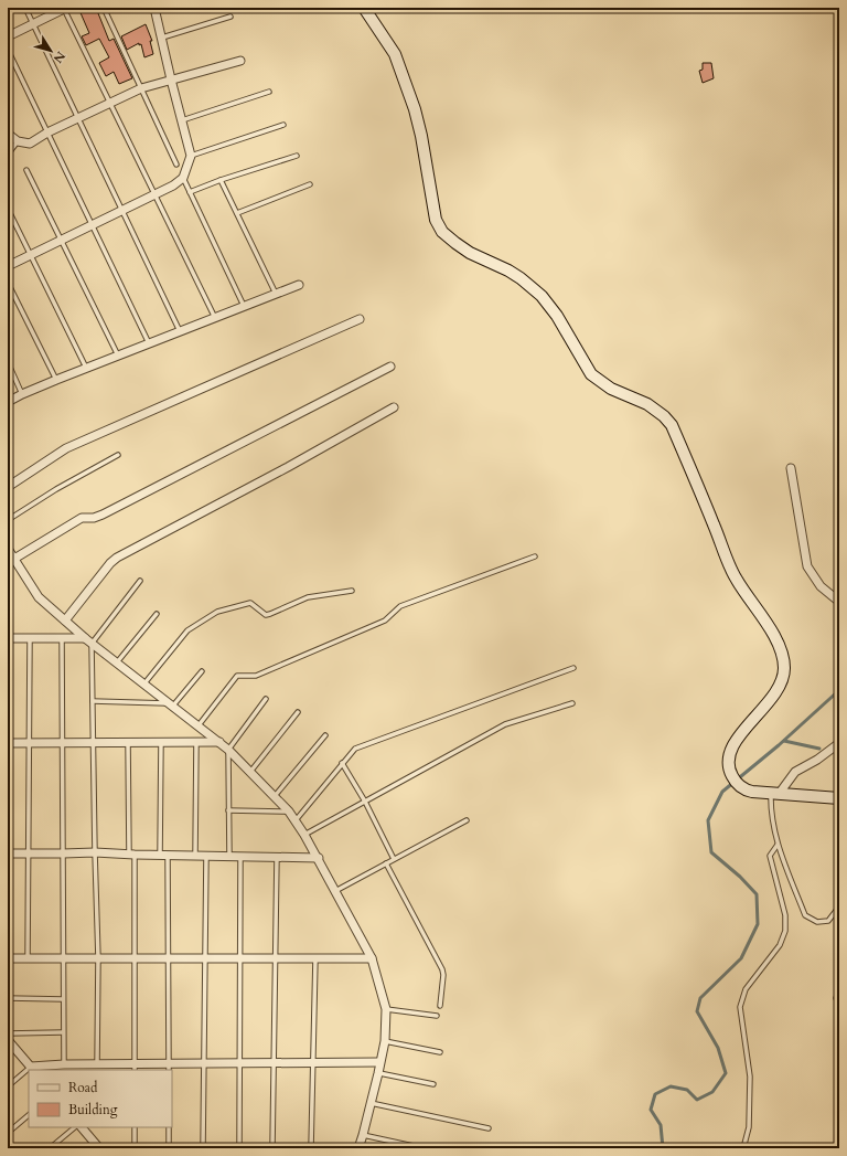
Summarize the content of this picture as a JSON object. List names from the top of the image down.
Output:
{
  "legend": ["Road", "Building"],
  "north": "bottom right"
}
